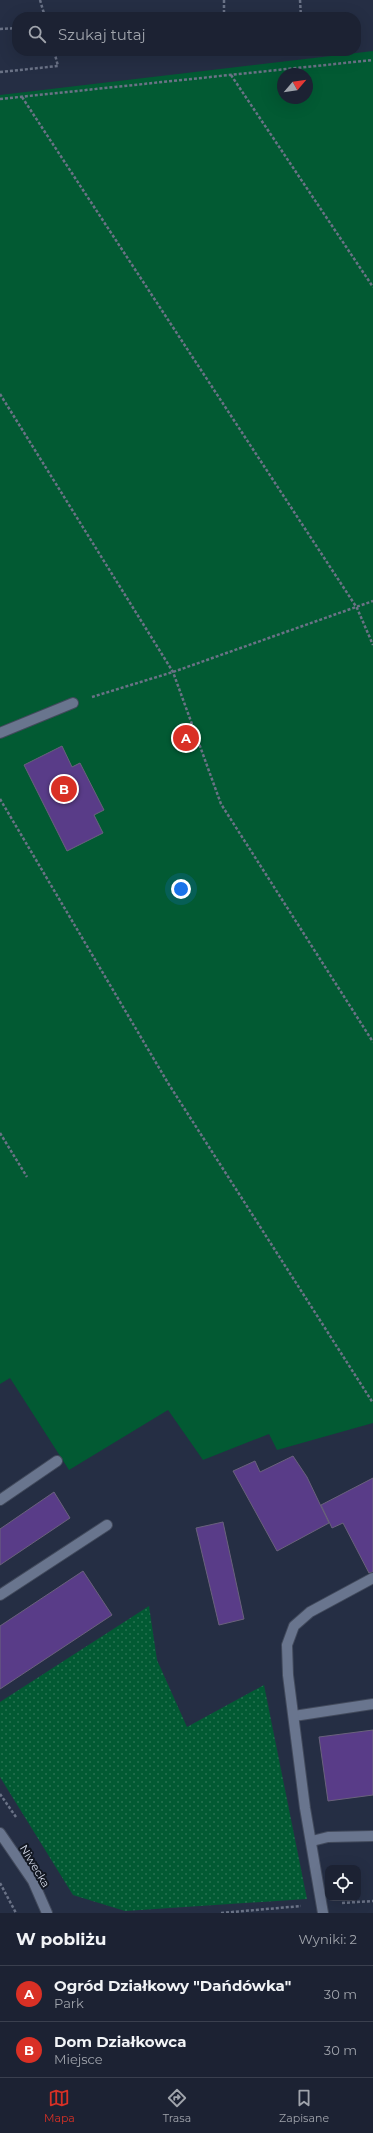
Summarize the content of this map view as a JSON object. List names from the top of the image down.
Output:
{
  "streets": {
    "street": ["Niwecka"]
  },
  "north": "top right",
  "page": {
    "search": "Szukaj tutaj",
    "pins": ["A", "B"],
    "heading": ["W pobliżu", "Wyniki: 2"],
    "list": [
      {
        "mark": "A",
        "name": "Ogród Działkowy \"Dańdówka\"",
        "note": "Park",
        "value": "30 m"
      },
      {
        "mark": "B",
        "name": "Dom Działkowca",
        "note": "Miejsce",
        "value": "30 m"
      }
    ],
    "nav": ["Mapa", "Trasa", "Zapisane"]
  }
}
